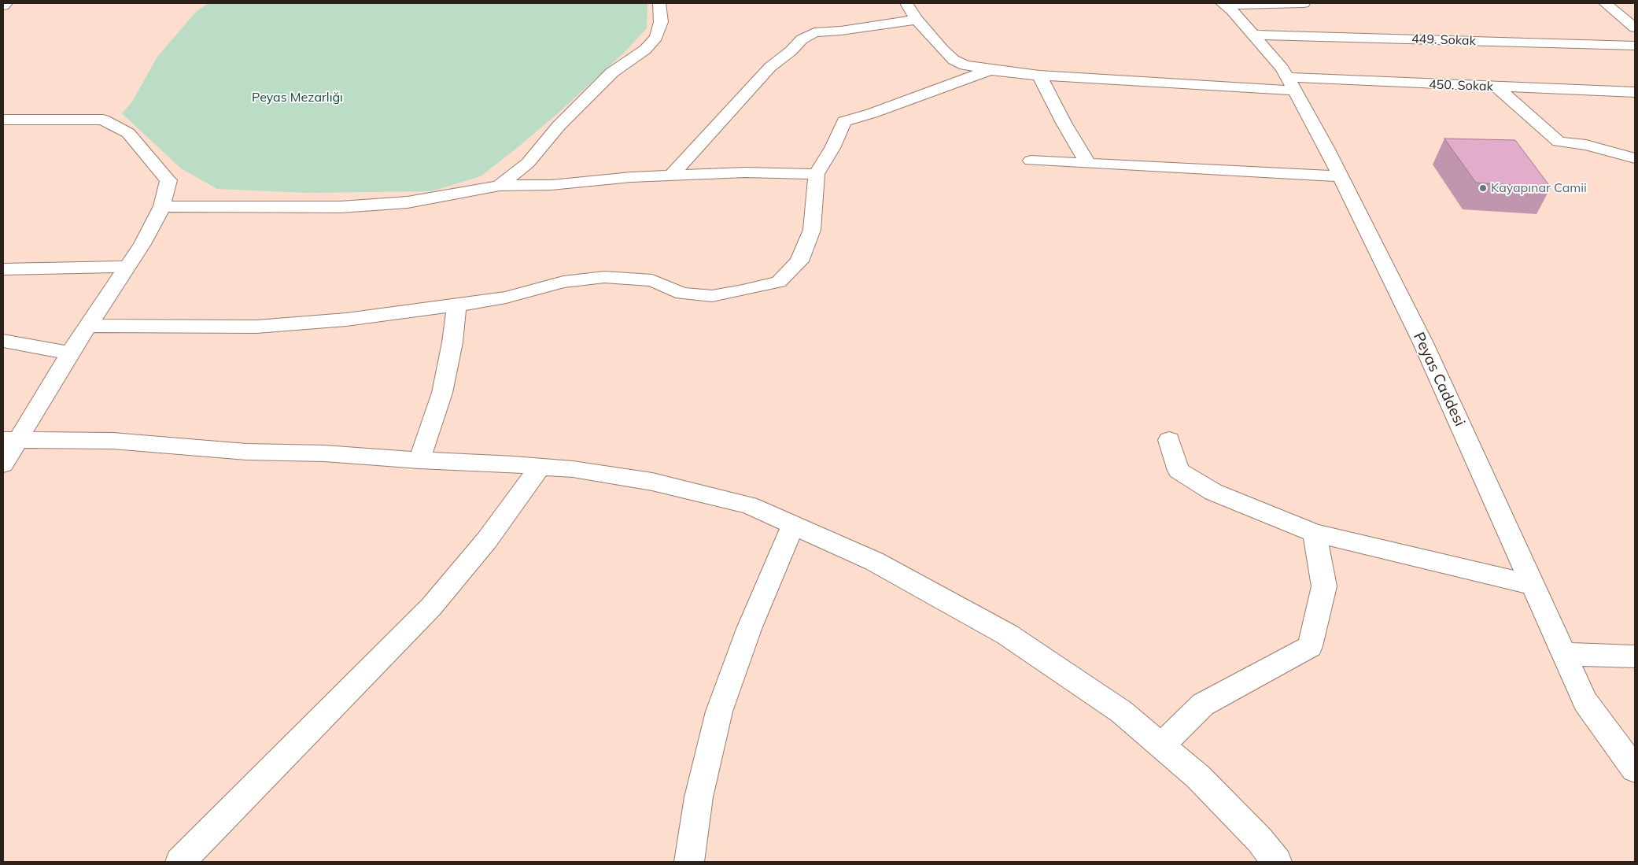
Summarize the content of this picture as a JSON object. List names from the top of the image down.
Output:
{
  "streets": {
    "street": ["449. Sokak", "450. Sokak", "Peyas Caddesi"]
  },
  "crossings": [
    ["449. Sokak", "Peyas Caddesi"],
    ["450. Sokak", "Peyas Caddesi"]
  ],
  "parks": ["Peyas Mezarlığı"],
  "places": ["Kayapınar Camii"]
}
